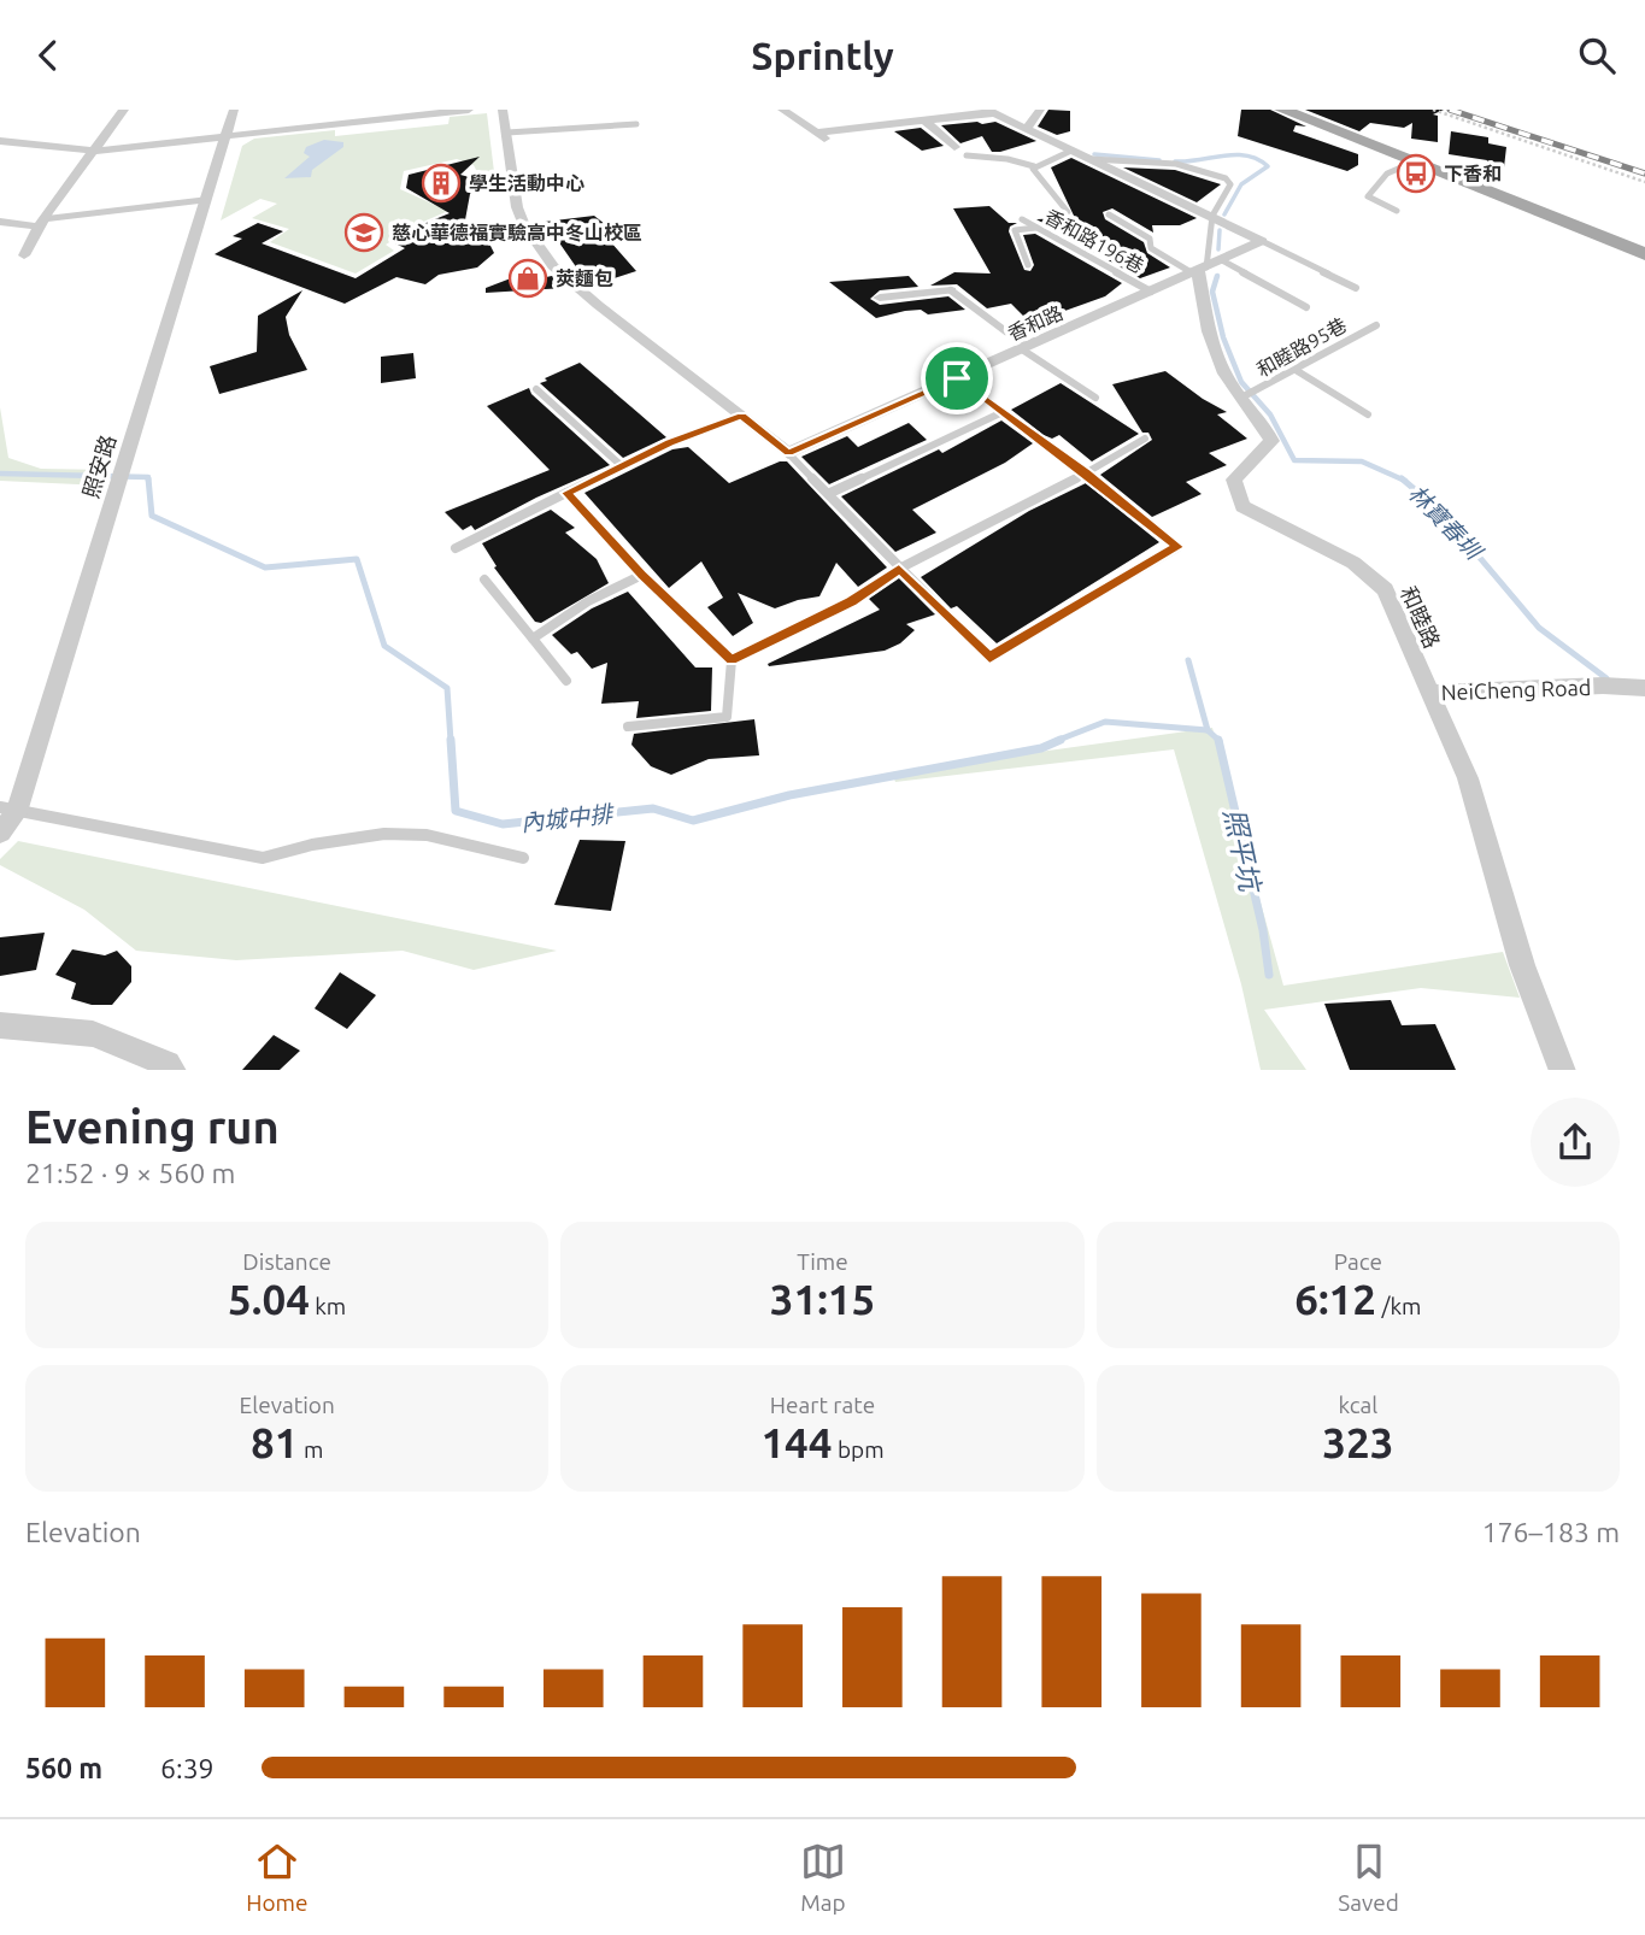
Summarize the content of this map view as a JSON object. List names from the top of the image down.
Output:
{
  "streets": {
    "street": [
      "香和路",
      "照安路",
      "和睦路",
      "NeiCheng Road"
    ],
    "lane": ["香和路196巷", "和睦路95巷"]
  },
  "crossings": [
    ["香和路196巷", "香和路"],
    ["香和路", "和睦路"],
    ["和睦路95巷", "和睦路"],
    ["和睦路", "NeiCheng Road"]
  ],
  "water": ["林寶春圳", "內城中排", "照平坑"],
  "places": {
    "bus stop": ["下香和"],
    "building": ["學生活動中心"],
    "school or university": ["慈心華德福實驗高中冬山校區"],
    "shop": ["莢麵包"]
  },
  "page": {
    "header": "Sprintly",
    "heading": ["Evening run", "21:52 · 9 × 560 m"],
    "stats": [
      ["Distance", "5.04 km"],
      ["Time", "31:15"],
      ["Pace", "6:12 /km"],
      ["Elevation", "81 m"],
      ["Heart rate", "144 bpm"],
      ["kcal", "323"]
    ],
    "chart": ["Elevation", "176–183 m"],
    "list": [
      {
        "name": "560 m",
        "note": "6:39"
      }
    ],
    "tabs": ["Home", "Map", "Saved"]
  }
}
